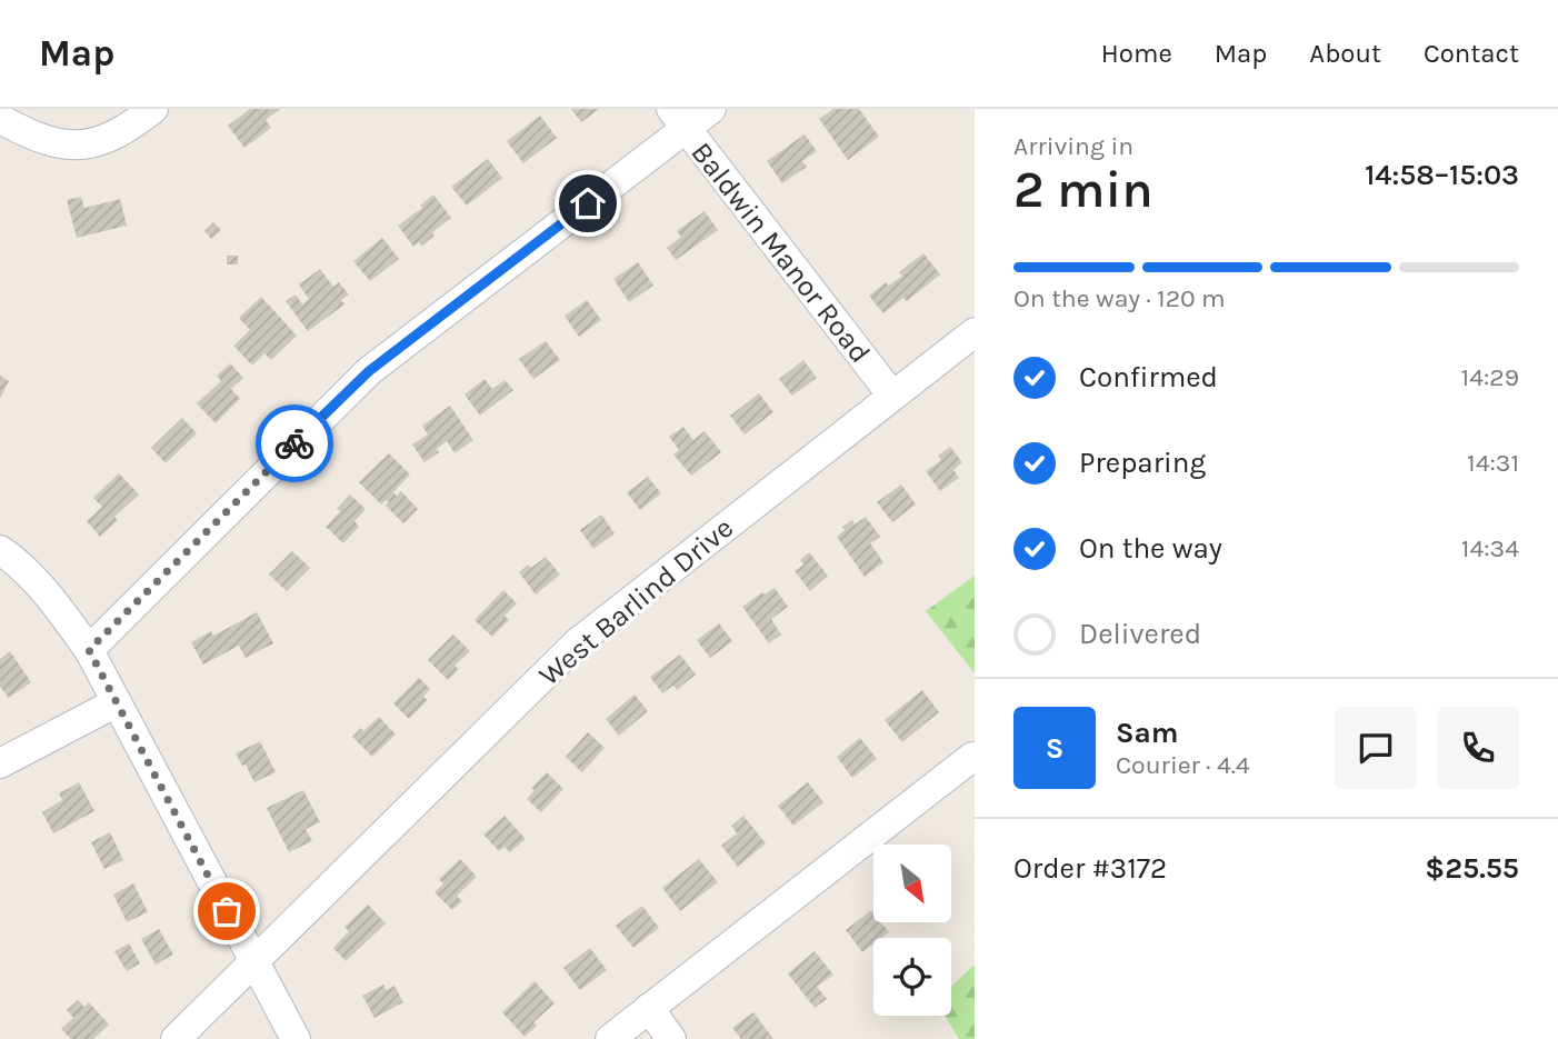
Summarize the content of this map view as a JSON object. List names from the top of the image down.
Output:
{
  "streets": {
    "street": ["Baldwin Manor Road", "West Barlind Drive"]
  },
  "crossings": [
    ["Baldwin Manor Road", "West Barlind Drive"]
  ],
  "north": "bottom right",
  "page": {
    "header": "Map",
    "nav": [
      "Home",
      "Map",
      "About",
      "Contact"
    ],
    "heading": ["2 min", "Arriving in", "14:58–15:03"],
    "panel": [
      "Sam",
      "Courier · 4.4",
      "Order #3172",
      "$25.55"
    ],
    "bar": "On the way · 120 m",
    "list": [
      ["Confirmed", "14:29"],
      ["Preparing", "14:31"],
      ["On the way", "14:34"],
      "Delivered"
    ],
    "round": "S"
  }
}
